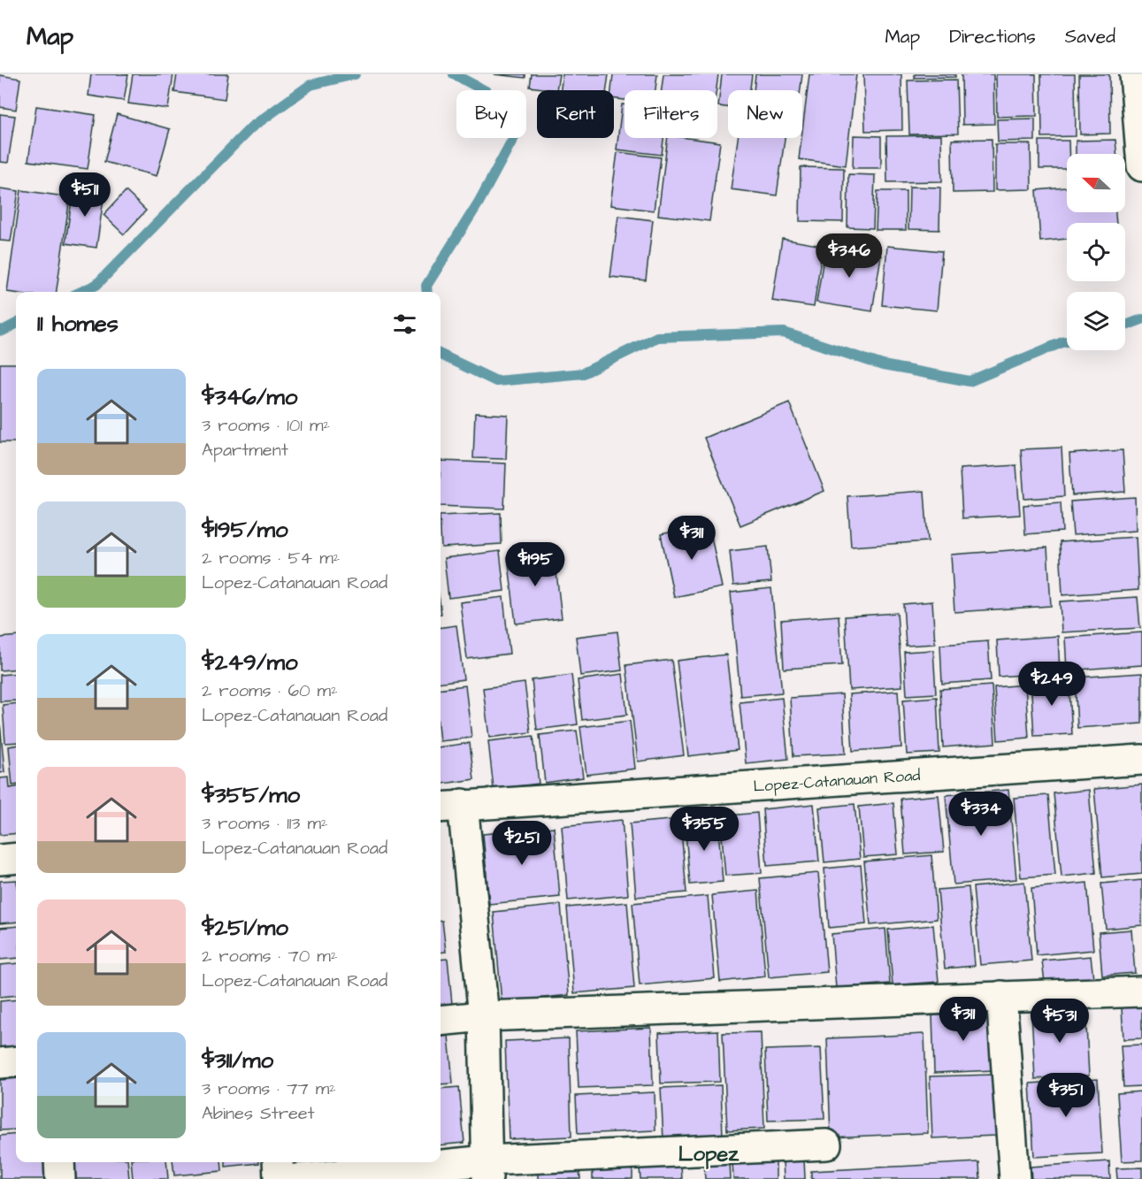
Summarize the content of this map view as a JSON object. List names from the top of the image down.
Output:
{
  "streets": {
    "street": ["Lopez-Catanauan Road"]
  },
  "districts": ["Lopez"],
  "north": "left",
  "page": {
    "header": "Map",
    "nav": ["Map", "Directions", "Saved"],
    "chip": [
      "Buy",
      "Rent",
      "Filters",
      "New"
    ],
    "price": [
      "$511",
      "$346",
      "$311",
      "$195",
      "$249",
      "$334",
      "$355",
      "$251",
      "$311",
      "$531",
      "$351"
    ],
    "heading": "11 homes",
    "list": [
      {
        "name": "$346/mo",
        "note": "3 rooms · 101 m² · Apartment"
      },
      {
        "name": "$195/mo",
        "note": "2 rooms · 54 m² · Lopez-Catanauan Road"
      },
      {
        "name": "$249/mo",
        "note": "2 rooms · 60 m² · Lopez-Catanauan Road"
      },
      {
        "name": "$355/mo",
        "note": "3 rooms · 113 m² · Lopez-Catanauan Road"
      },
      {
        "name": "$251/mo",
        "note": "2 rooms · 70 m² · Lopez-Catanauan Road"
      },
      {
        "name": "$311/mo",
        "note": "3 rooms · 77 m² · Abines Street"
      }
    ]
  }
}
